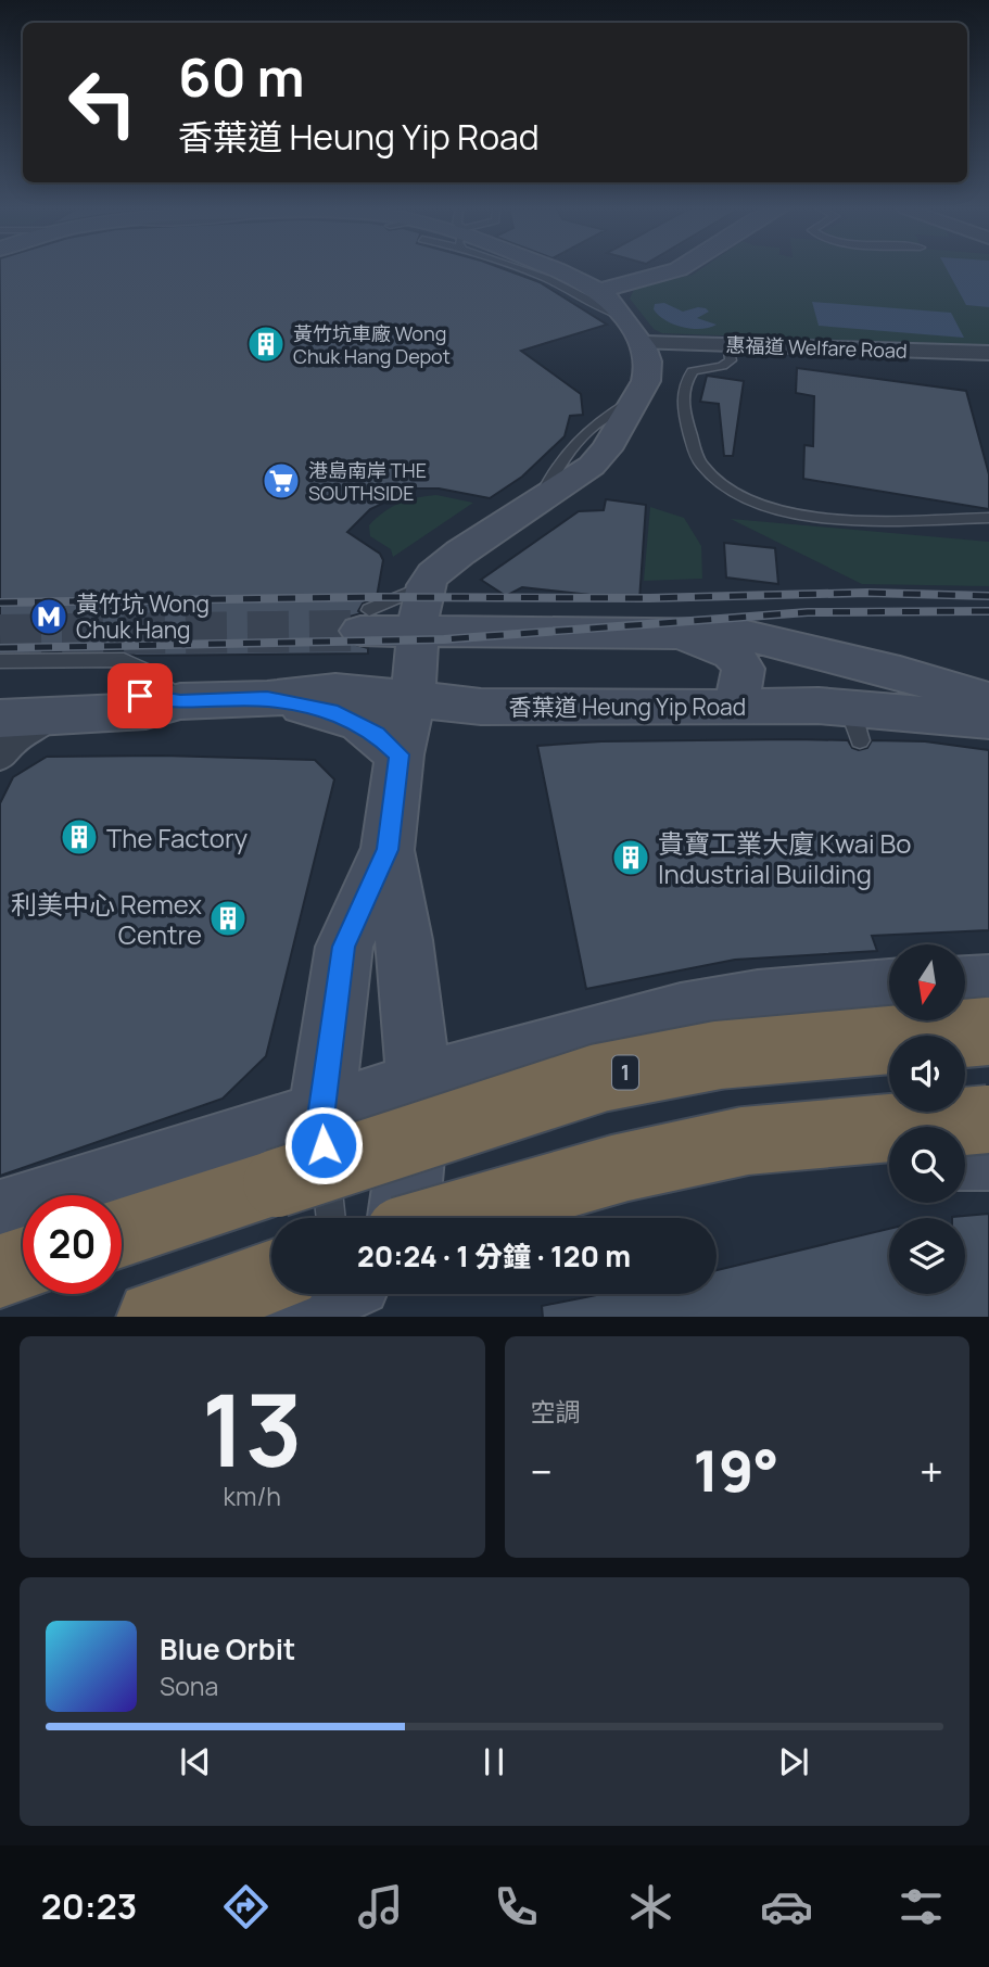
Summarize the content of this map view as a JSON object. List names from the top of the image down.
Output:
{
  "streets": {
    "highway": ["1"],
    "street": ["惠福道 Welfare Road", "香葉道 Heung Yip Road"]
  },
  "places": {
    "building": [
      "黃竹坑車廠 Wong Chuk Hang Depot",
      "The Factory",
      "貴寶工業大廈 Kwai Bo Industrial Building",
      "利美中心 Remex Centre"
    ],
    "supermarket": ["港島南岸 THE SOUTHSIDE"],
    "metro station": ["黃竹坑 Wong Chuk Hang"]
  },
  "north": "bottom",
  "page": {
    "turn": ["60 m", "香葉道 Heung Yip Road"],
    "limit": "20",
    "trip": "20:24 · 1 分鐘 · 120 m",
    "tile": [
      ["13", "km/h"],
      "空調"
    ],
    "heat": ["−", "19°", "+"],
    "song": ["Blue Orbit", "Sona"],
    "tabs": "20:23"
  }
}
